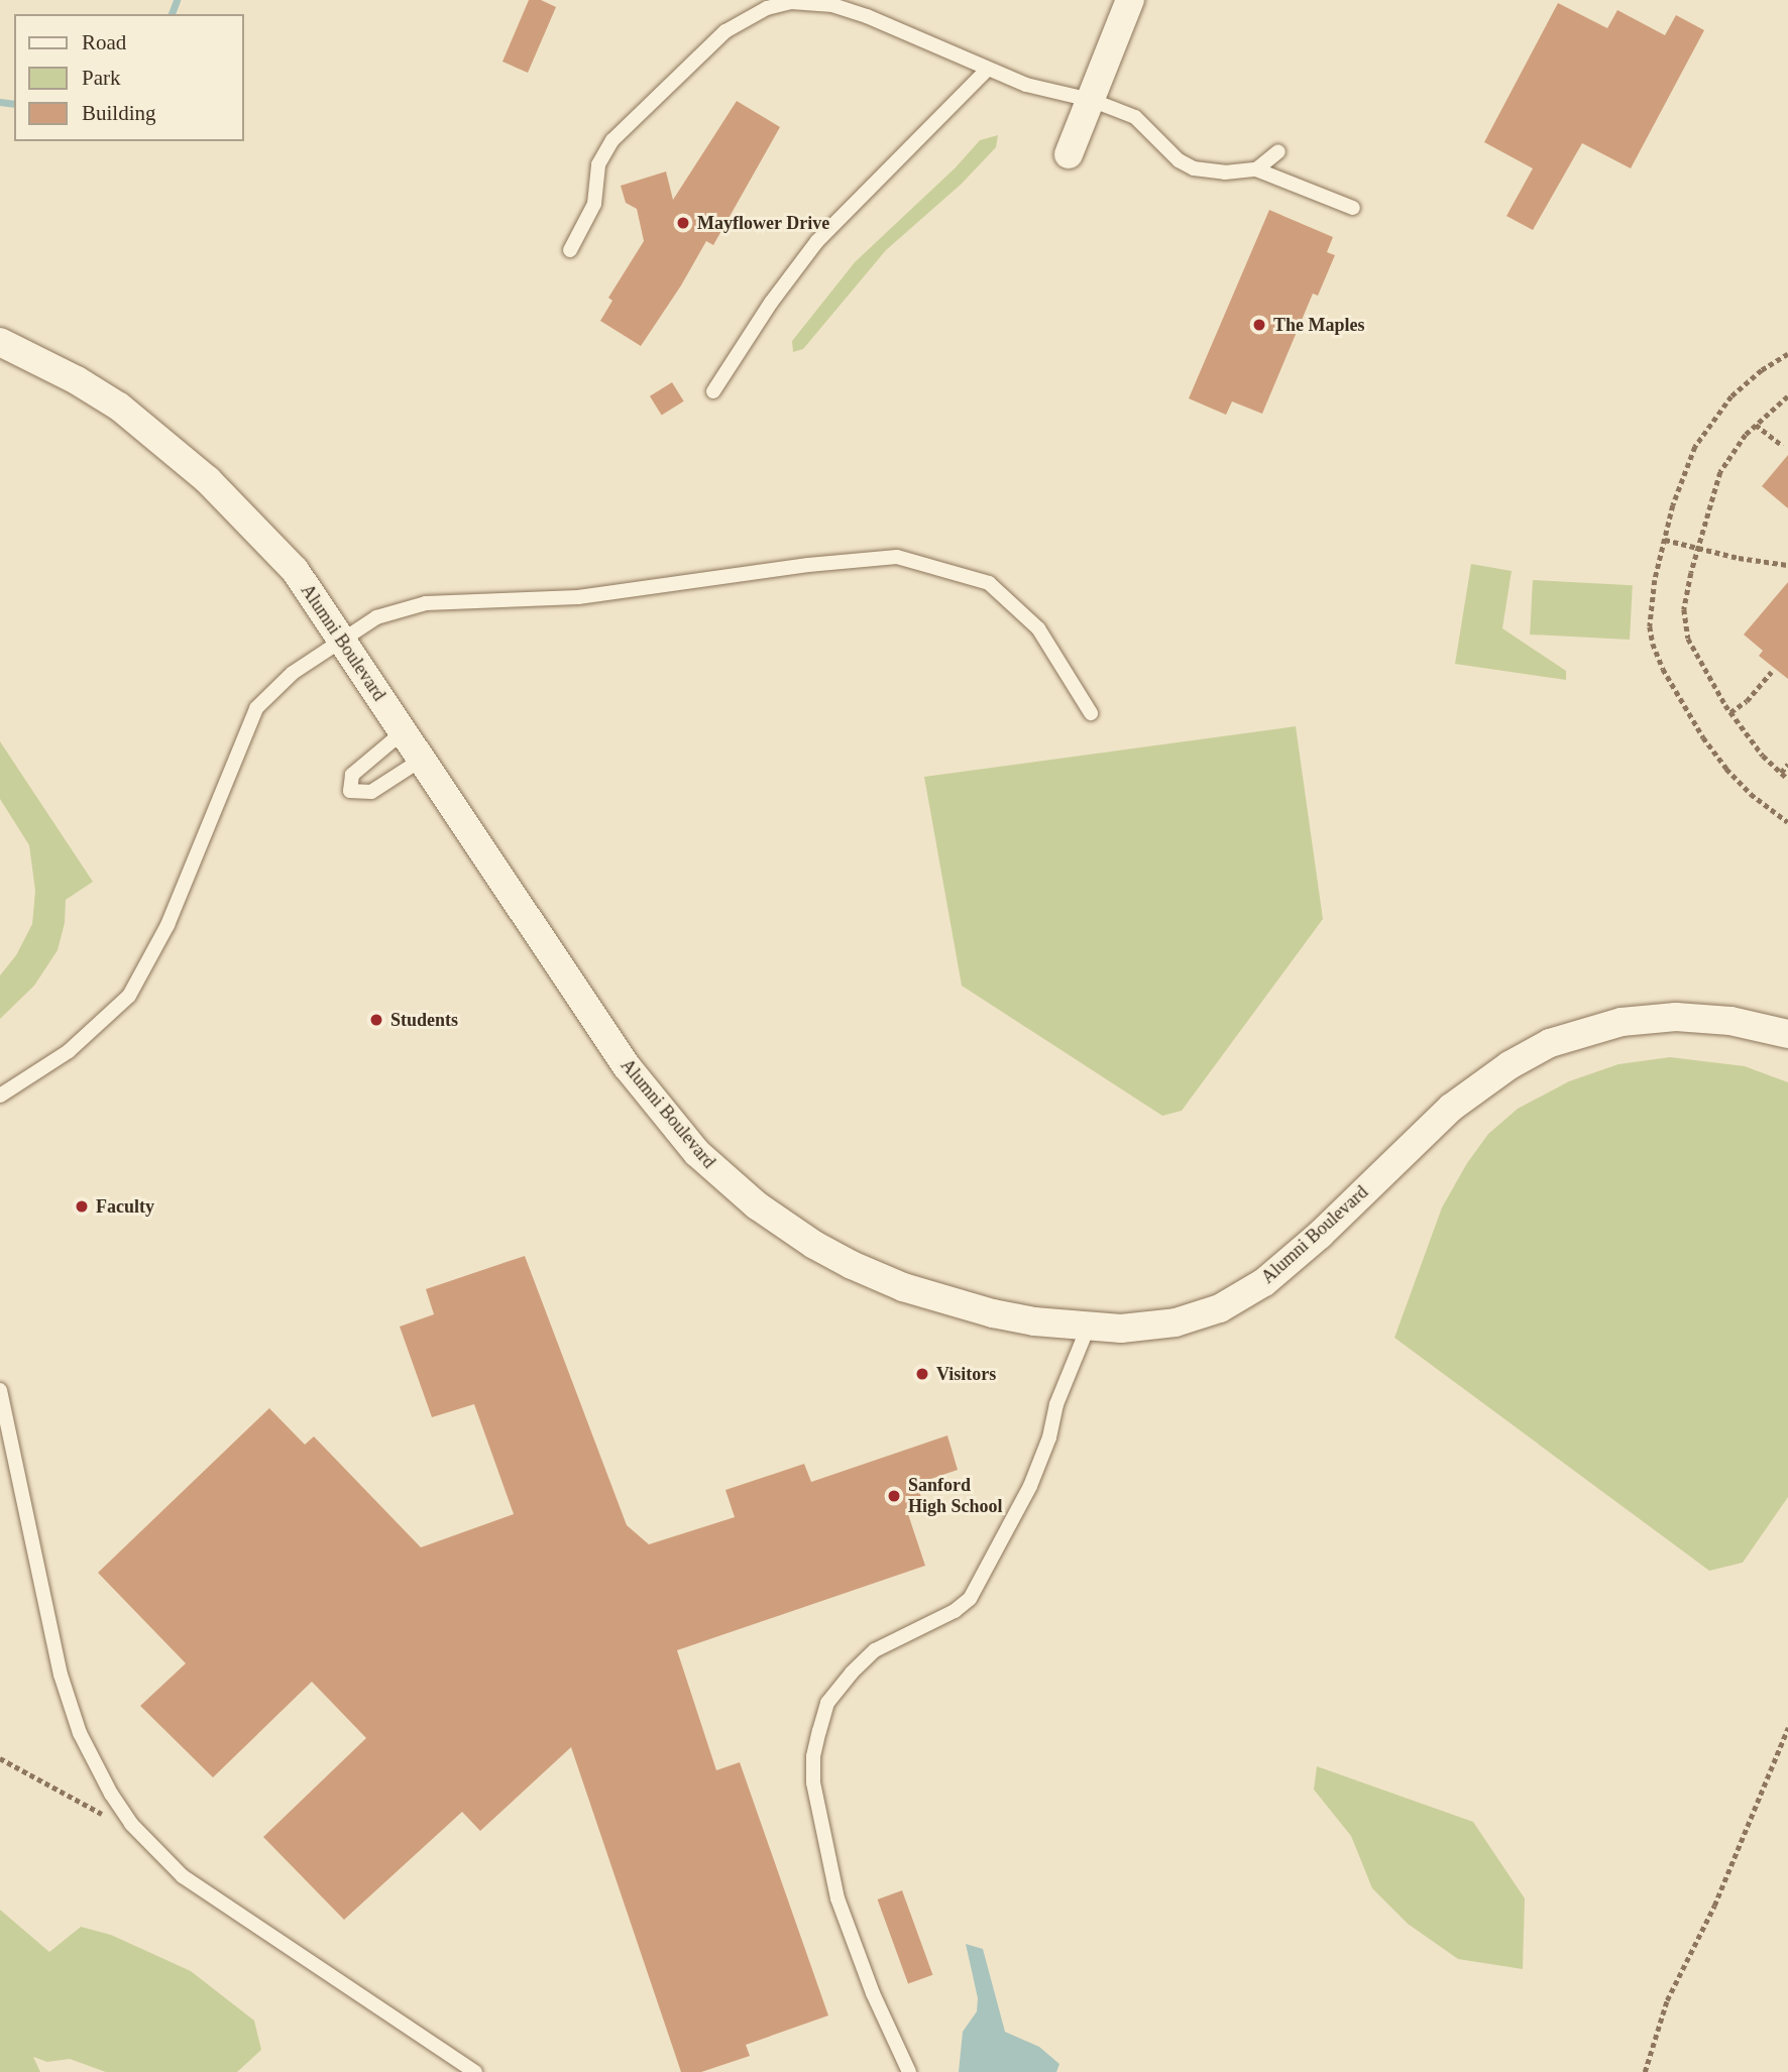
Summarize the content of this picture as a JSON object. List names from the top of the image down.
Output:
{
  "streets": {
    "street": ["Alumni Boulevard"]
  },
  "places": [
    "Mayflower Drive",
    "The Maples",
    "Students",
    "Faculty",
    "Visitors",
    "Sanford High School"
  ],
  "legend": ["Road", "Park", "Building"]
}
